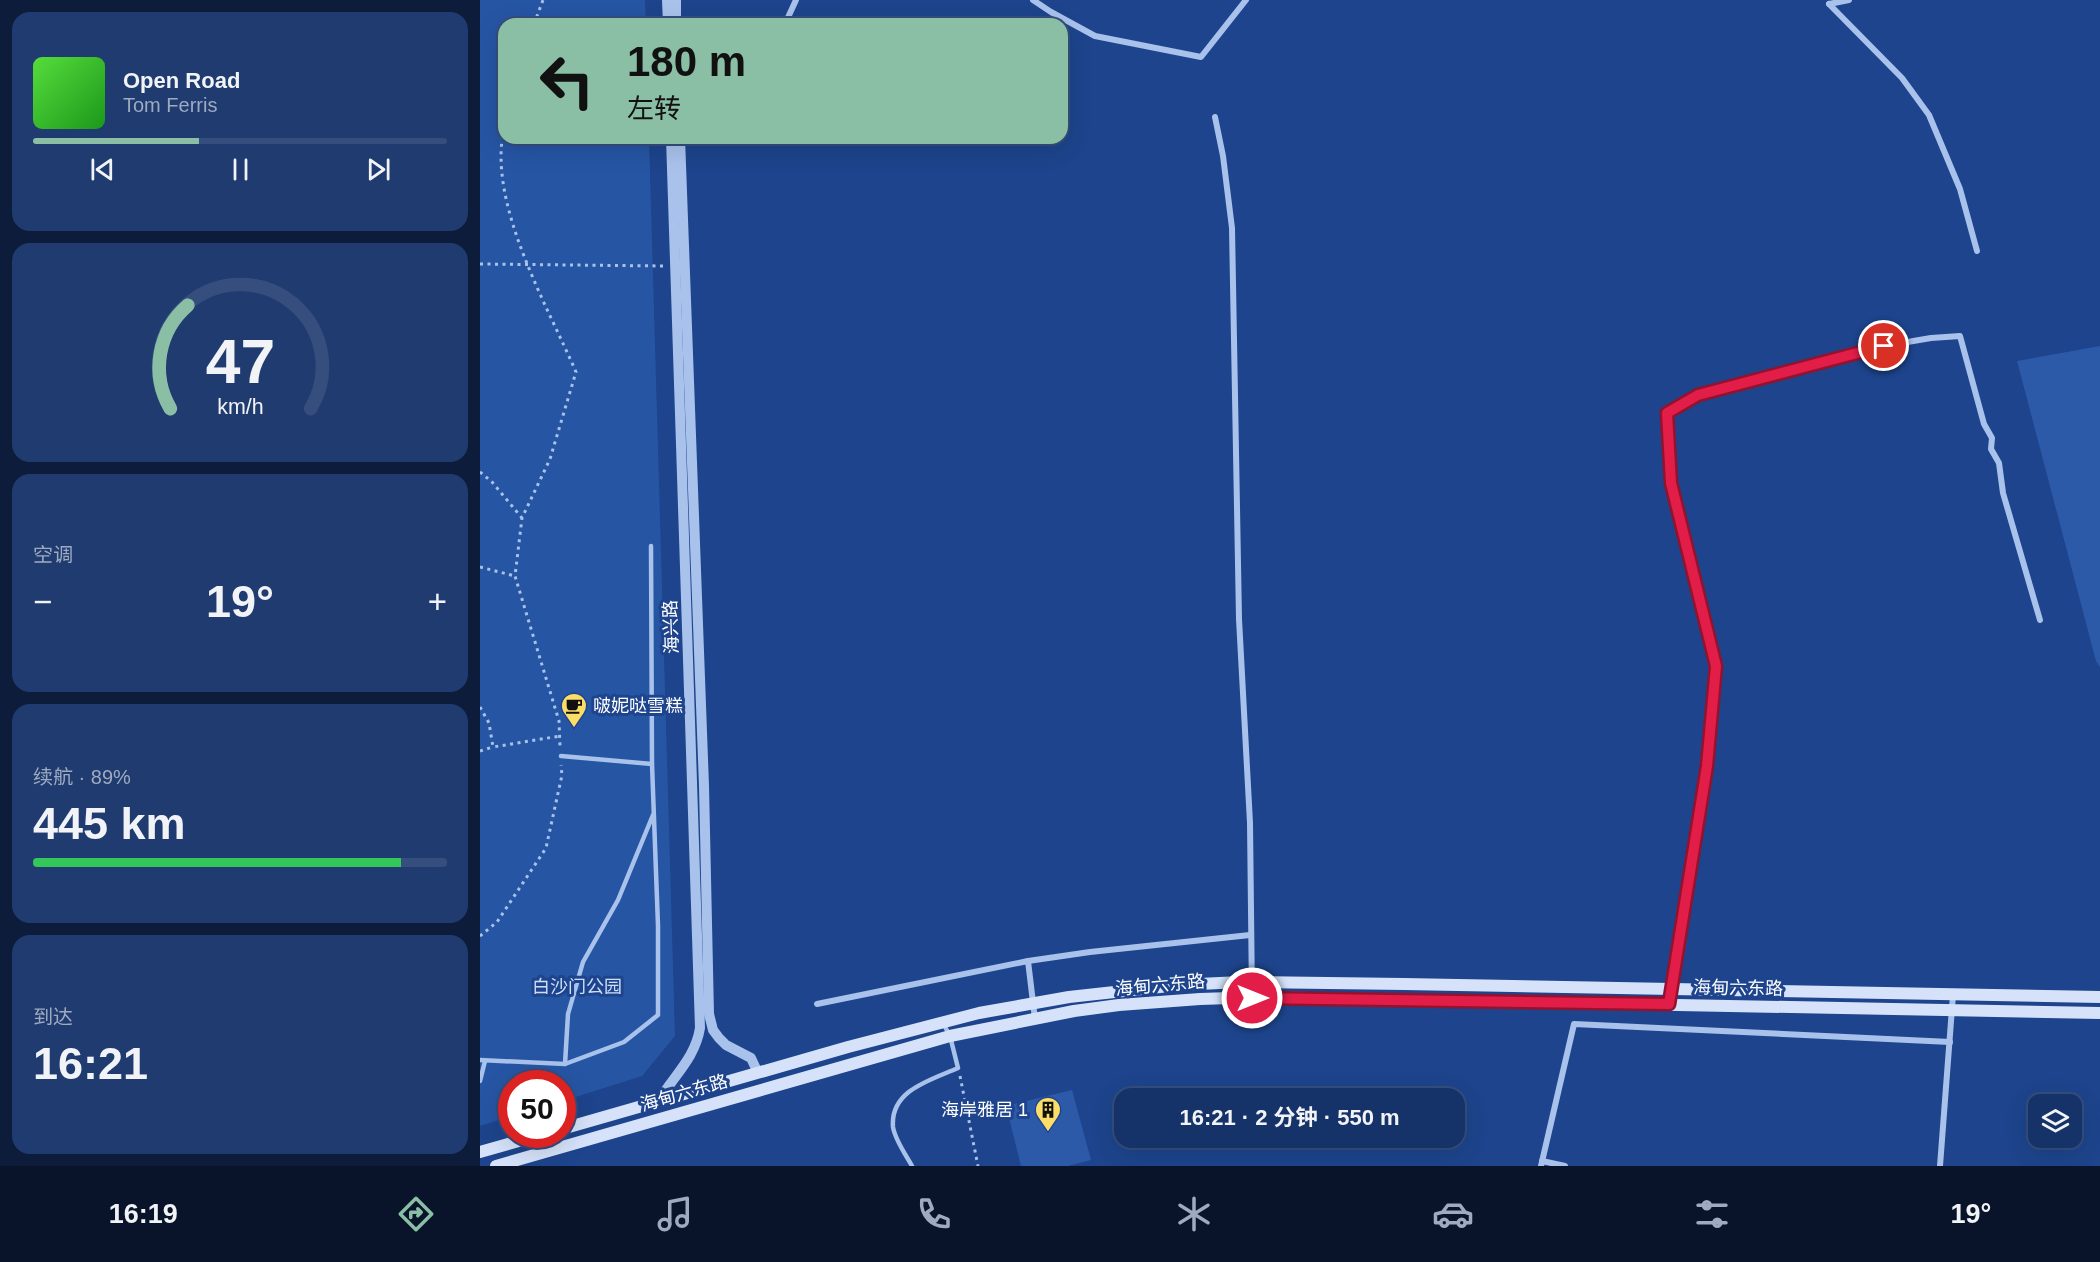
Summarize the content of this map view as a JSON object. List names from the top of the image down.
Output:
{
  "streets": {
    "main road": ["海甸六东路"],
    "street": ["海兴路"]
  },
  "crossings": [
    ["海兴路", "海甸六东路"]
  ],
  "parks": ["白沙门公园"],
  "places": {
    "cafe": ["啵妮哒雪糕"],
    "building": ["海岸雅居 1"]
  },
  "page": {
    "turn": ["180 m", "左转"],
    "song": ["Open Road", "Tom Ferris"],
    "tile": [
      "空调",
      ["续航 · 89%", "445 km"],
      ["到达", "16:21"]
    ],
    "heat": ["−", "19°", "+"],
    "limit": "50",
    "trip": "16:21 · 2 分钟 · 550 m",
    "tabs": ["16:19", "19°"],
    "gauge": ["47", "km/h"]
  }
}
